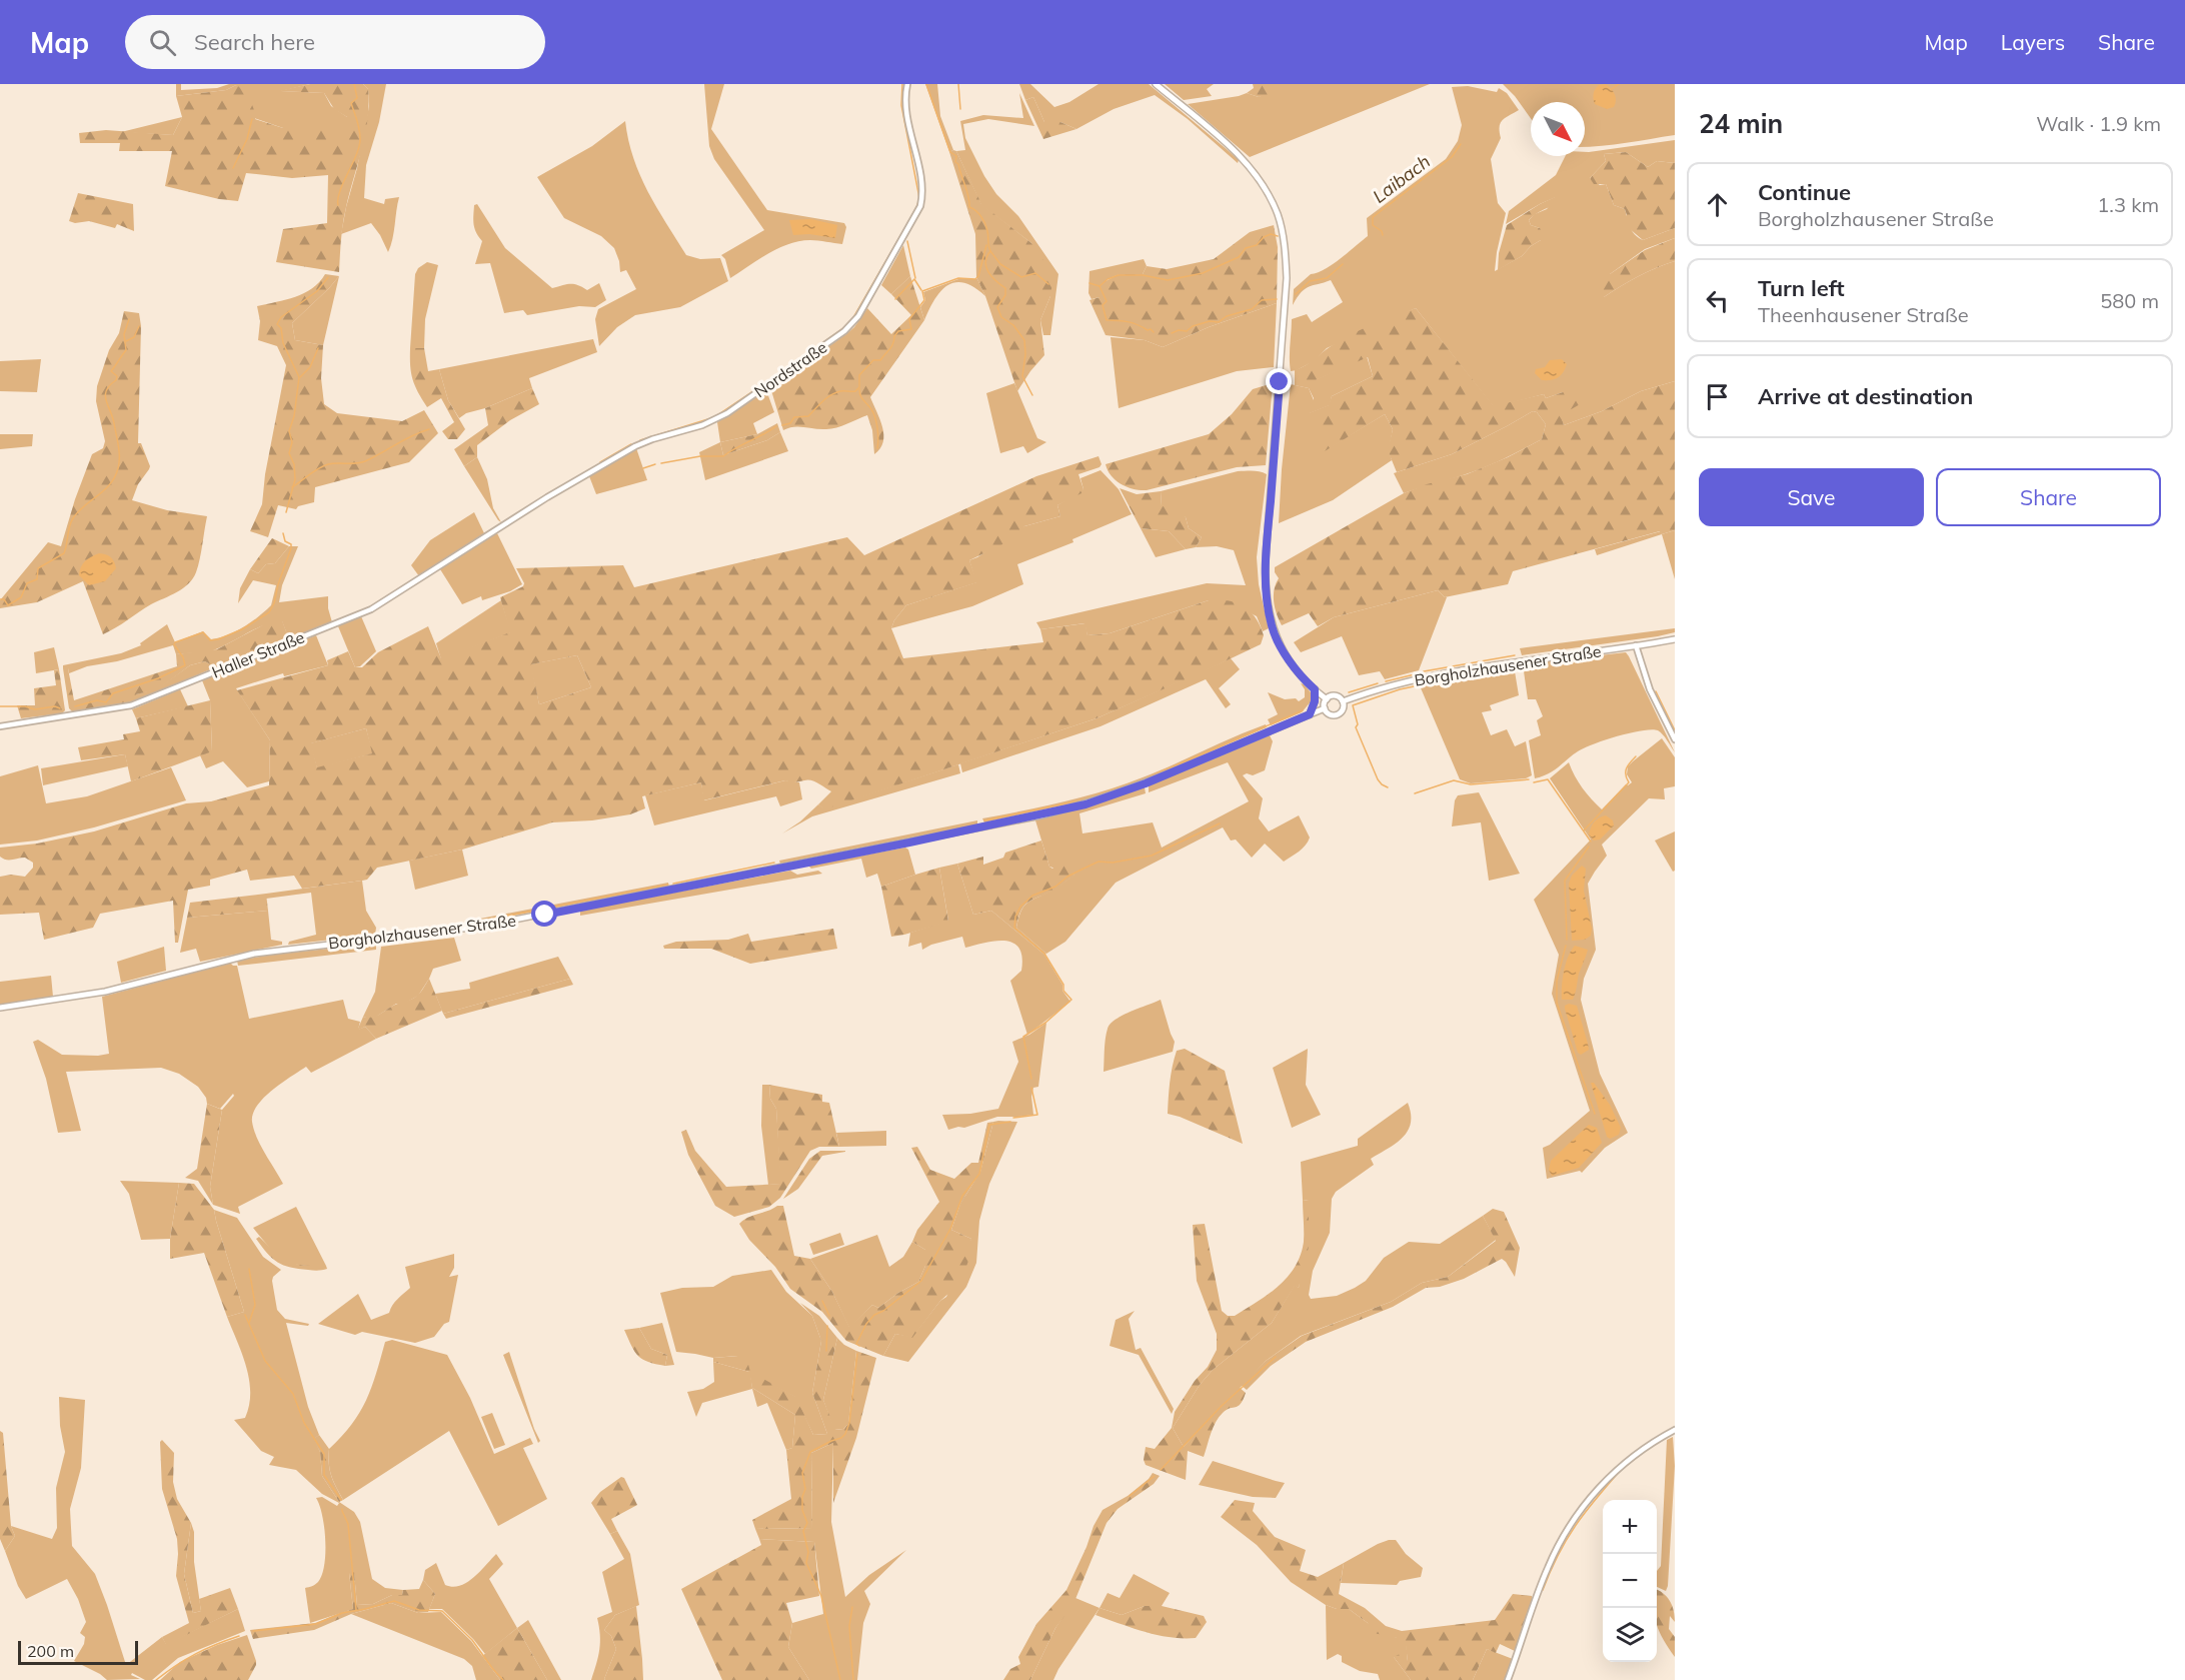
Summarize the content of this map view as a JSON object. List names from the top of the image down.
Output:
{
  "streets": {
    "main road": ["Borgholzhausener Straße"],
    "street": ["Nordstraße", "Haller Straße"]
  },
  "crossings": [
    ["Nordstraße", "Haller Straße"]
  ],
  "water": ["Laibach"],
  "scale_bar": "200 m",
  "north": "bottom right",
  "page": {
    "header": "Map",
    "search": "Search here",
    "nav": ["Map", "Layers", "Share"],
    "heading": ["24 min", "Walk · 1.9 km"],
    "list": [
      ["Continue", "Borgholzhausener Straße", "1.3 km"],
      ["Turn left", "Theenhausener Straße", "580 m"],
      "Arrive at destination"
    ],
    "buttons": ["Save", "Share"],
    "map_buttons": ["+", "−"],
    "scale": "200 m"
  }
}
